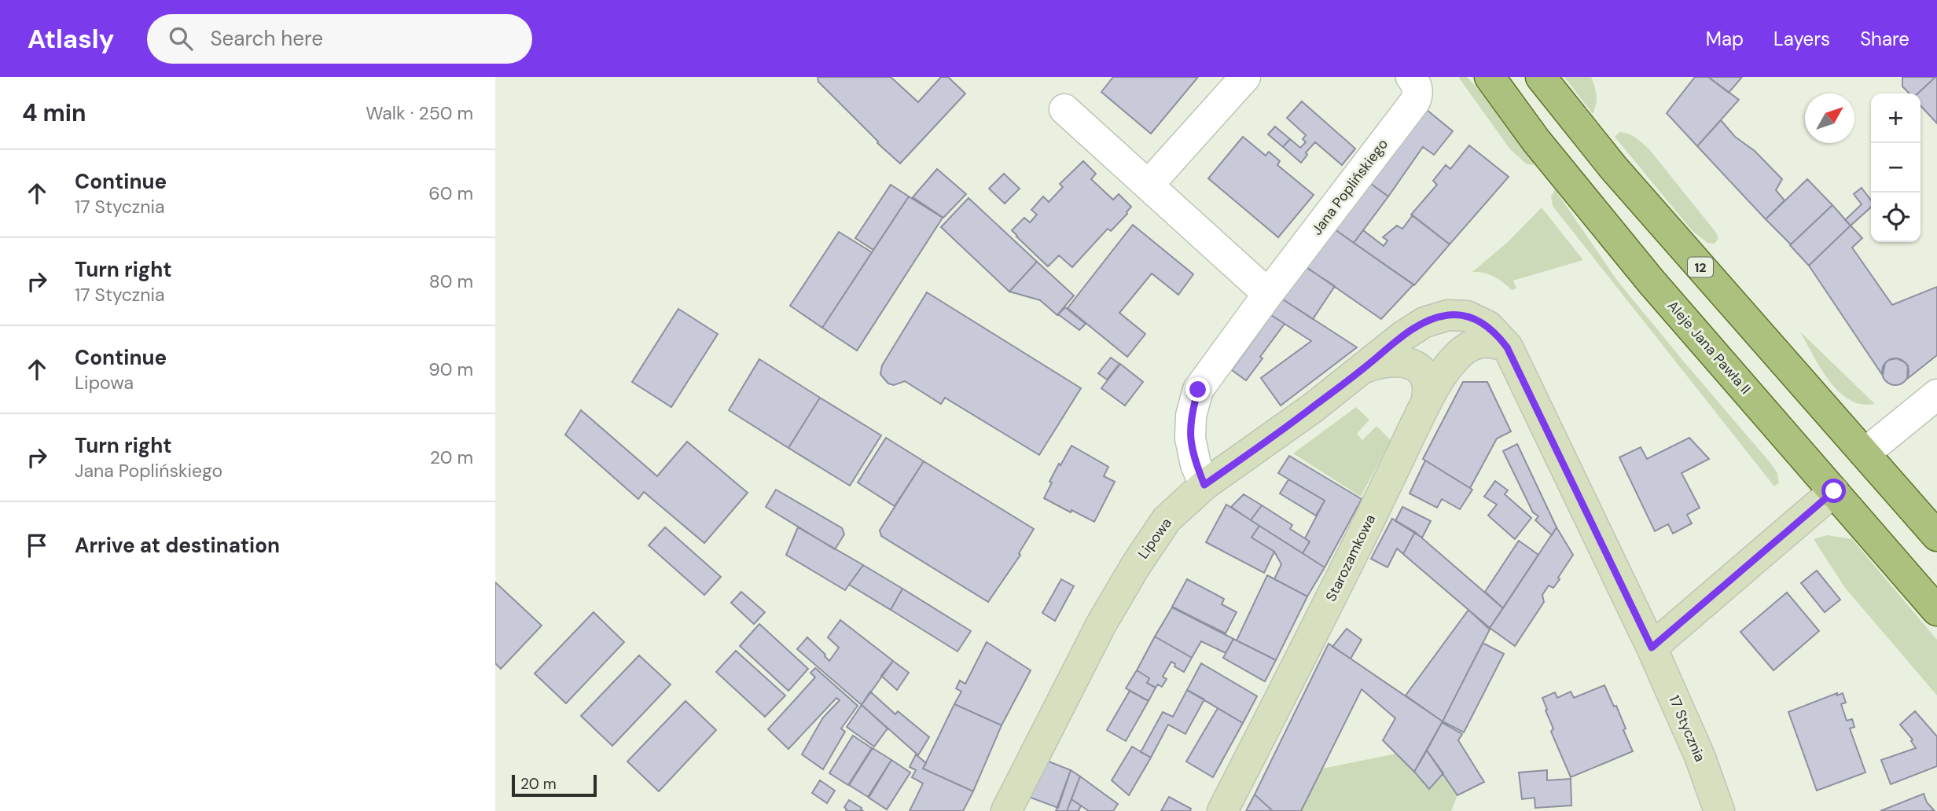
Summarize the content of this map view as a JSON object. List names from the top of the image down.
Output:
{
  "streets": {
    "main road": ["12", "Aleje Jana Pawła II"],
    "street": [
      "Jana Poplińskiego",
      "Lipowa",
      "Starozamkowa",
      "17 Stycznia"
    ]
  },
  "crossings": [
    ["Jana Poplińskiego", "Lipowa"],
    ["Lipowa", "Starozamkowa"],
    ["Lipowa", "17 Stycznia"],
    ["Starozamkowa", "17 Stycznia"]
  ],
  "scale_bar": "20 m",
  "north": "top right",
  "page": {
    "header": "Atlasly",
    "search": "Search here",
    "nav": ["Map", "Layers", "Share"],
    "heading": ["4 min", "Walk · 250 m"],
    "map_buttons": ["+", "−"],
    "list": [
      ["Continue", "17 Stycznia", "60 m"],
      ["Turn right", "17 Stycznia", "80 m"],
      ["Continue", "Lipowa", "90 m"],
      ["Turn right", "Jana Poplińskiego", "20 m"],
      "Arrive at destination"
    ],
    "scale": "20 m"
  }
}
